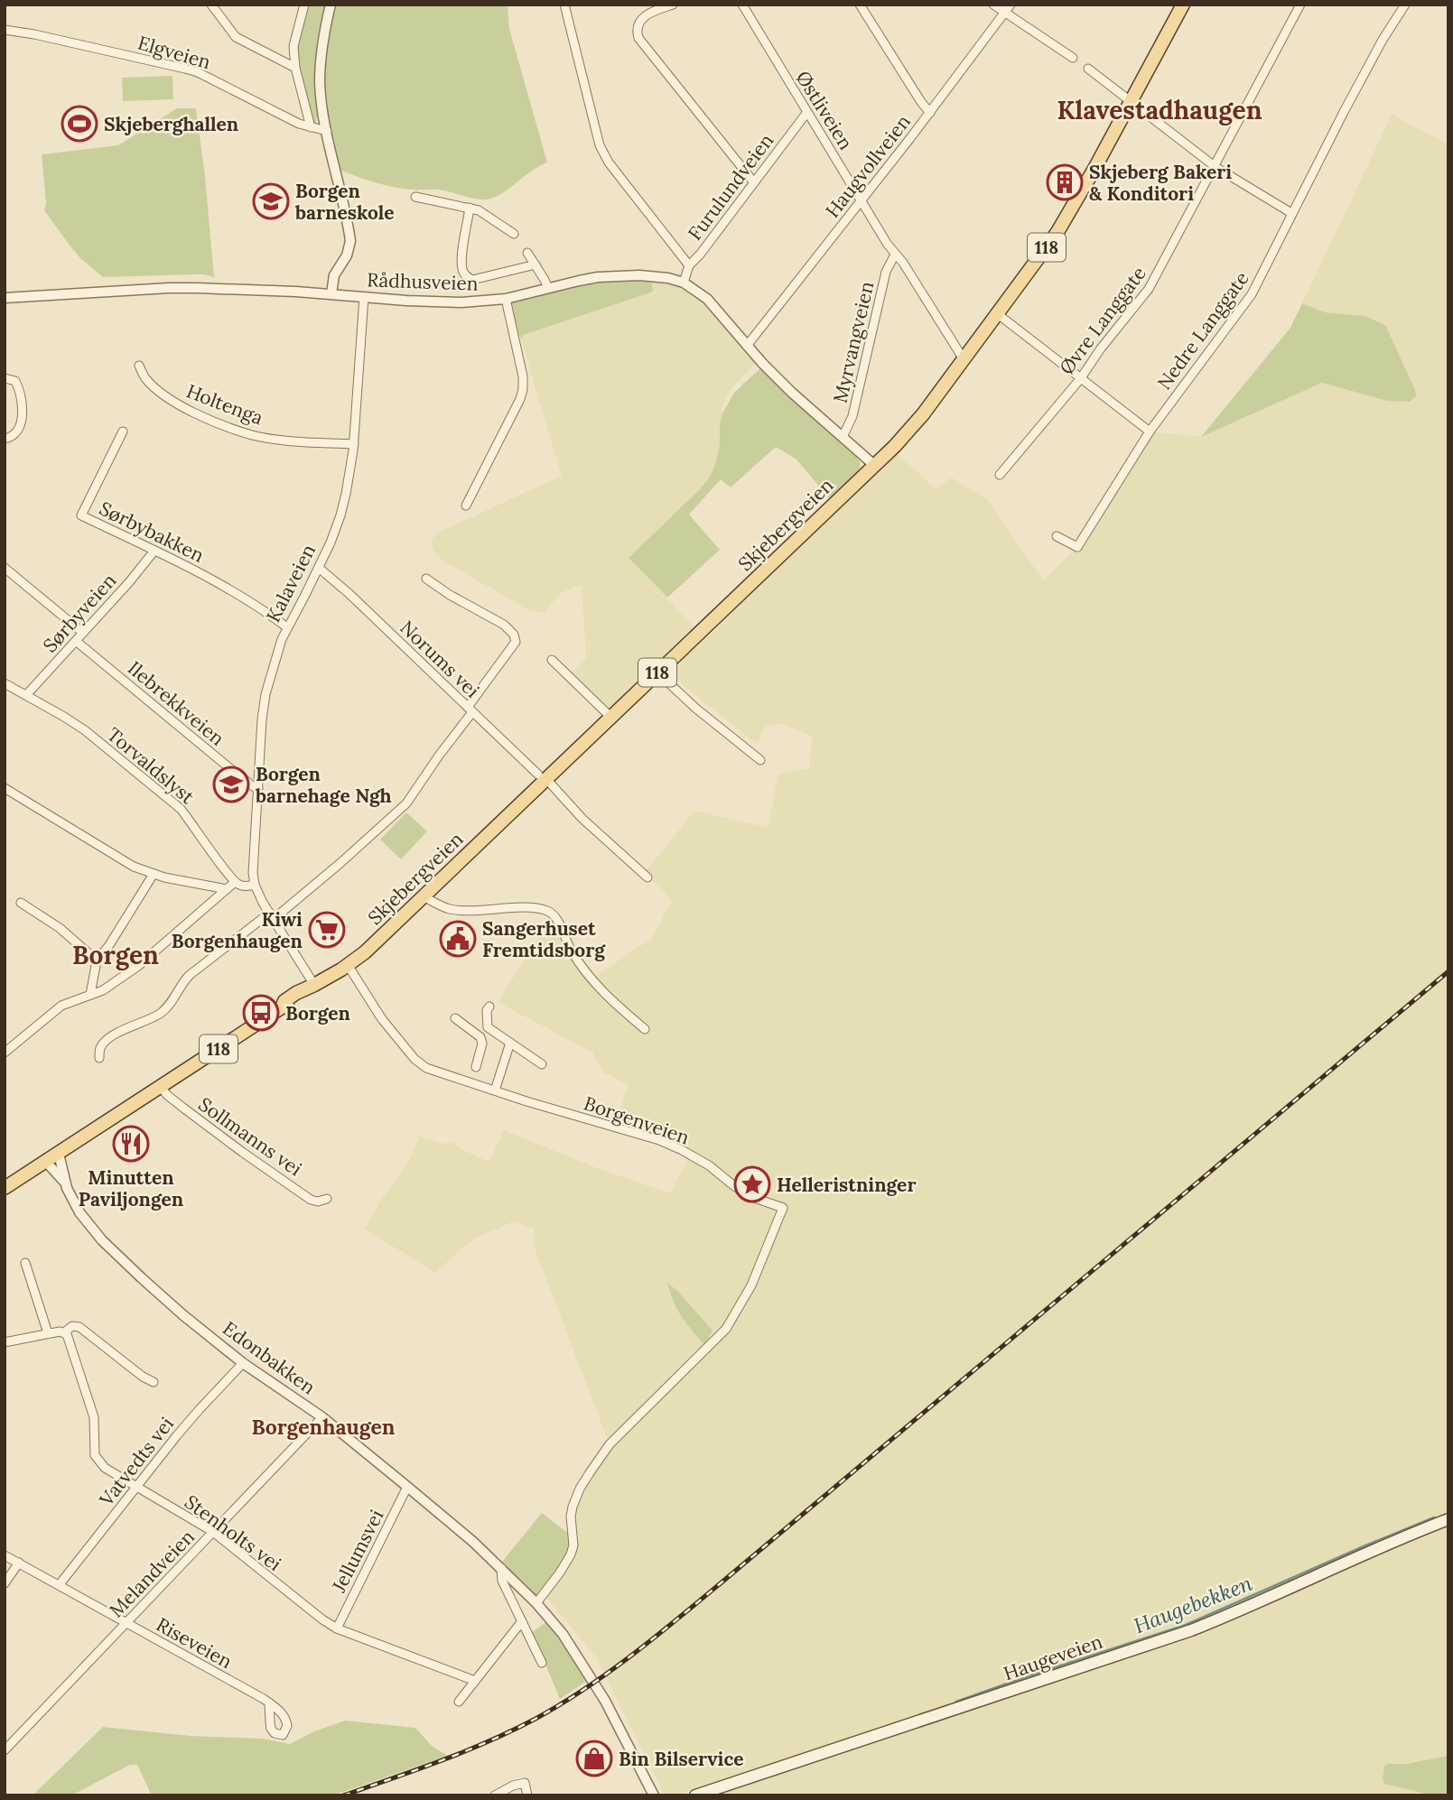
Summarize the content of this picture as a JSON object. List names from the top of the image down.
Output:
{
  "streets": {
    "main road": ["118", "Skjebergveien", "Haugeveien"],
    "street": [
      "Elgveien",
      "Østliveien",
      "Haugvollveien",
      "Furulundveien",
      "Rådhusveien",
      "Øvre Langgate",
      "Nedre Langgate",
      "Myrvangveien",
      "Holtenga",
      "Sørbybakken",
      "Kalaveien",
      "Sørbyveien",
      "Norums vei",
      "Ilebrekkveien",
      "Torvaldslyst",
      "Borgenveien",
      "Sollmanns vei",
      "Edonbakken",
      "Vatvedts vei",
      "Stenholts vei",
      "Jellumsvei",
      "Melandveien",
      "Riseveien"
    ]
  },
  "crossings": [
    ["Østliveien", "Haugvollveien"],
    ["Østliveien", "Furulundveien"],
    ["Østliveien", "Myrvangveien"],
    ["Østliveien", "Skjebergveien"],
    ["Haugvollveien", "Rådhusveien"],
    ["Furulundveien", "Rådhusveien"],
    ["Rådhusveien", "Myrvangveien"],
    ["Rådhusveien", "Skjebergveien"],
    ["Rådhusveien", "Kalaveien"],
    ["Holtenga", "Kalaveien"],
    ["Skjebergveien", "Norums vei"],
    ["Skjebergveien", "Borgenveien"],
    ["Skjebergveien", "Sollmanns vei"],
    ["Skjebergveien", "Edonbakken"],
    ["Sørbybakken", "Kalaveien"],
    ["Sørbybakken", "Sørbyveien"],
    ["Kalaveien", "Norums vei"],
    ["Kalaveien", "Ilebrekkveien"],
    ["Sørbyveien", "Ilebrekkveien"],
    ["Sørbyveien", "Torvaldslyst"],
    ["Borgenveien", "Edonbakken"],
    ["Edonbakken", "Vatvedts vei"],
    ["Edonbakken", "Jellumsvei"],
    ["Edonbakken", "Melandveien"],
    ["Vatvedts vei", "Stenholts vei"],
    ["Vatvedts vei", "Riseveien"],
    ["Stenholts vei", "Jellumsvei"],
    ["Stenholts vei", "Melandveien"],
    ["Melandveien", "Riseveien"]
  ],
  "districts": ["Klavestadhaugen", "Borgen", "Borgenhaugen"],
  "water": ["Haugebekken"],
  "places": {
    "sports": ["Skjeberghallen"],
    "building": ["Skjeberg Bakeri & Konditori"],
    "school or university": ["Borgen barneskole", "Borgen barnehage Ngh"],
    "supermarket": ["Kiwi Borgenhaugen"],
    "public building": ["Sangerhuset Fremtidsborg"],
    "bus stop": ["Borgen"],
    "restaurant": ["Minutten Paviljongen"],
    "place": ["Helleristninger"],
    "shop": ["Bin Bilservice"]
  }
}
